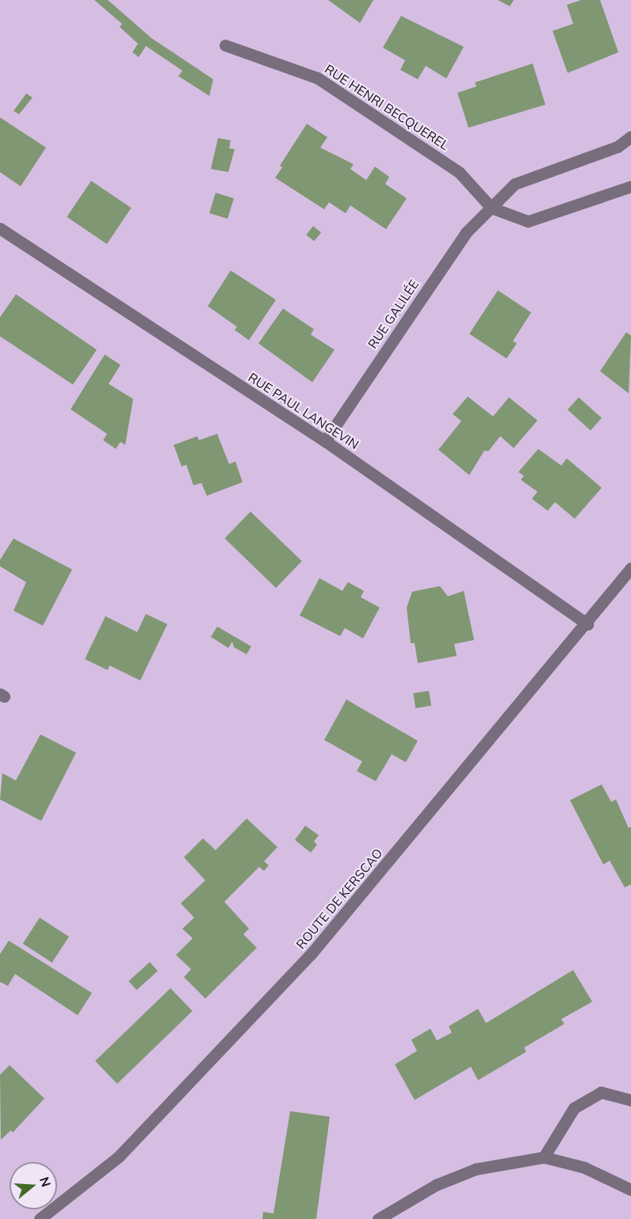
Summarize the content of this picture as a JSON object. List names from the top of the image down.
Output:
{
  "streets": {
    "street": [
      "RUE HENRI BECQUEREL",
      "RUE GALILÉE",
      "RUE PAUL LANGEVIN",
      "ROUTE DE KERSCAO"
    ]
  },
  "crossings": [
    ["RUE HENRI BECQUEREL", "RUE GALILÉE"],
    ["RUE GALILÉE", "RUE PAUL LANGEVIN"],
    ["RUE PAUL LANGEVIN", "ROUTE DE KERSCAO"]
  ],
  "north": "right"
}
